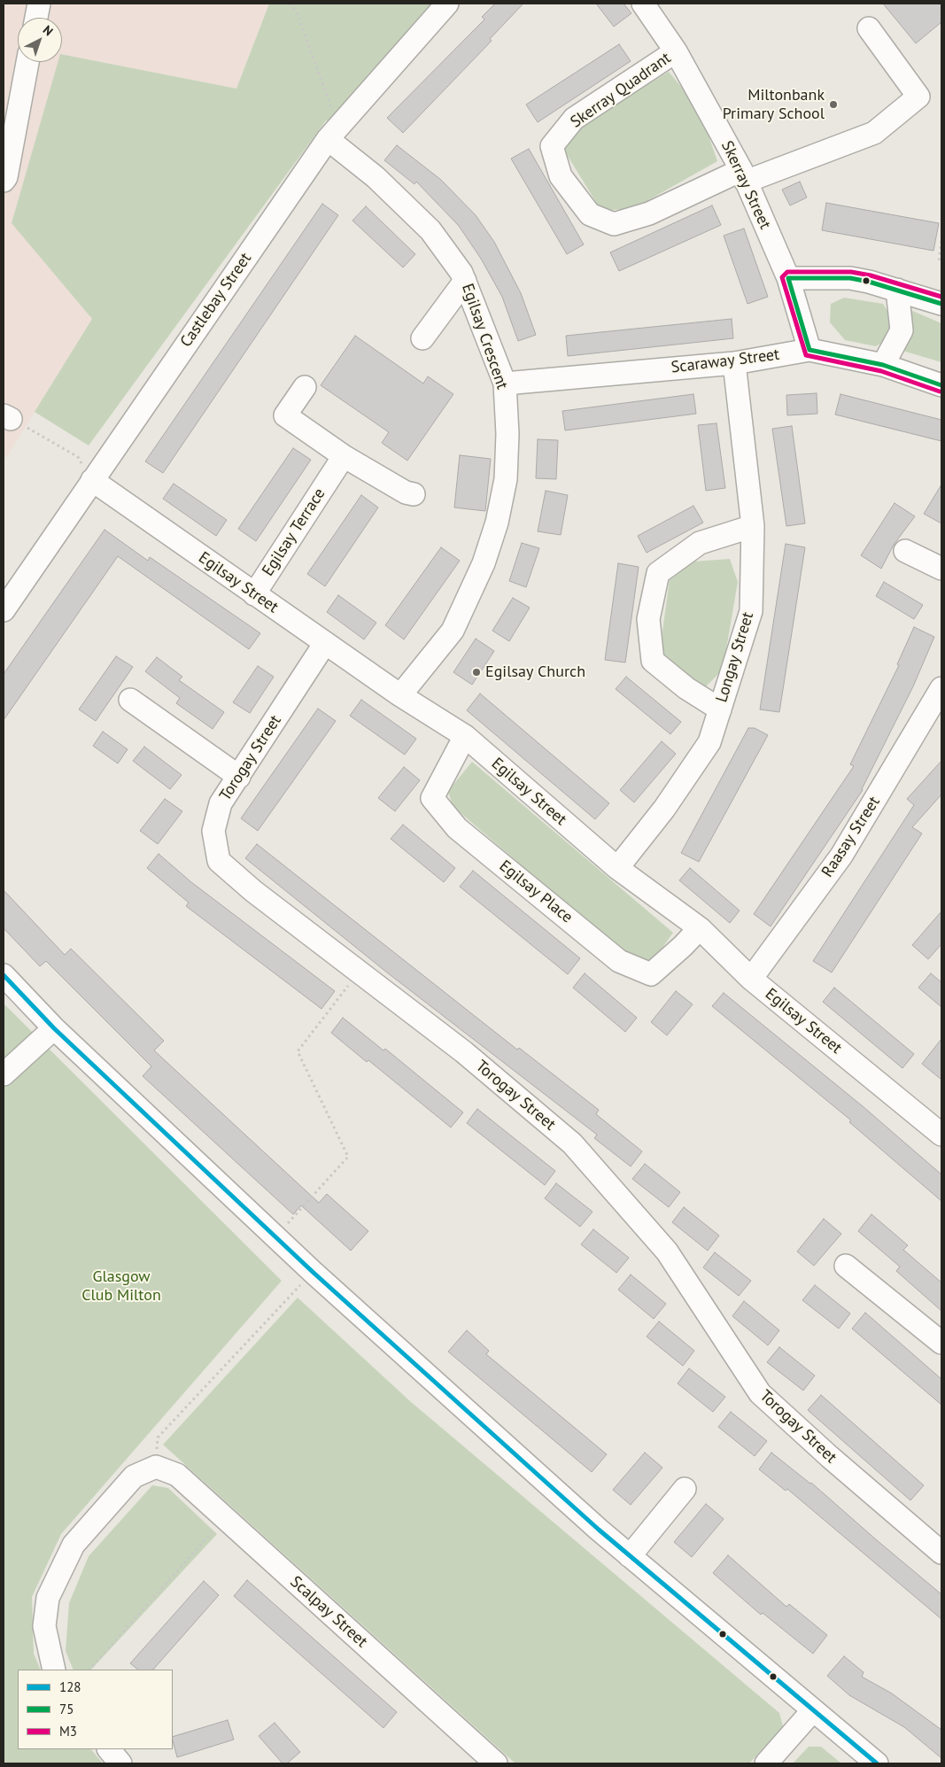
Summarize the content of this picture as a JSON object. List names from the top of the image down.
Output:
{
  "streets": {
    "street": [
      "Skerray Quadrant",
      "Skerray Street",
      "Castlebay Street",
      "Egilsay Crescent",
      "Scaraway Street",
      "Egilsay Terrace",
      "Egilsay Street",
      "Longay Street",
      "Torogay Street",
      "Raasay Street",
      "Egilsay Place",
      "Scalpay Street"
    ]
  },
  "crossings": [
    ["Skerray Quadrant", "Skerray Street"],
    ["Skerray Street", "Scaraway Street"],
    ["Castlebay Street", "Egilsay Crescent"],
    ["Castlebay Street", "Egilsay Street"],
    ["Egilsay Crescent", "Scaraway Street"],
    ["Egilsay Crescent", "Egilsay Street"],
    ["Scaraway Street", "Longay Street"],
    ["Egilsay Terrace", "Egilsay Street"],
    ["Egilsay Street", "Longay Street"],
    ["Egilsay Street", "Torogay Street"],
    ["Egilsay Street", "Raasay Street"],
    ["Egilsay Street", "Egilsay Place"]
  ],
  "parks": ["Glasgow Club Milton"],
  "places": ["Miltonbank Primary School", "Egilsay Church"],
  "lines": ["transit line M3", "transit line 75", "transit line 128"],
  "legend": ["128", "75", "M3"],
  "north": "top right"
}
